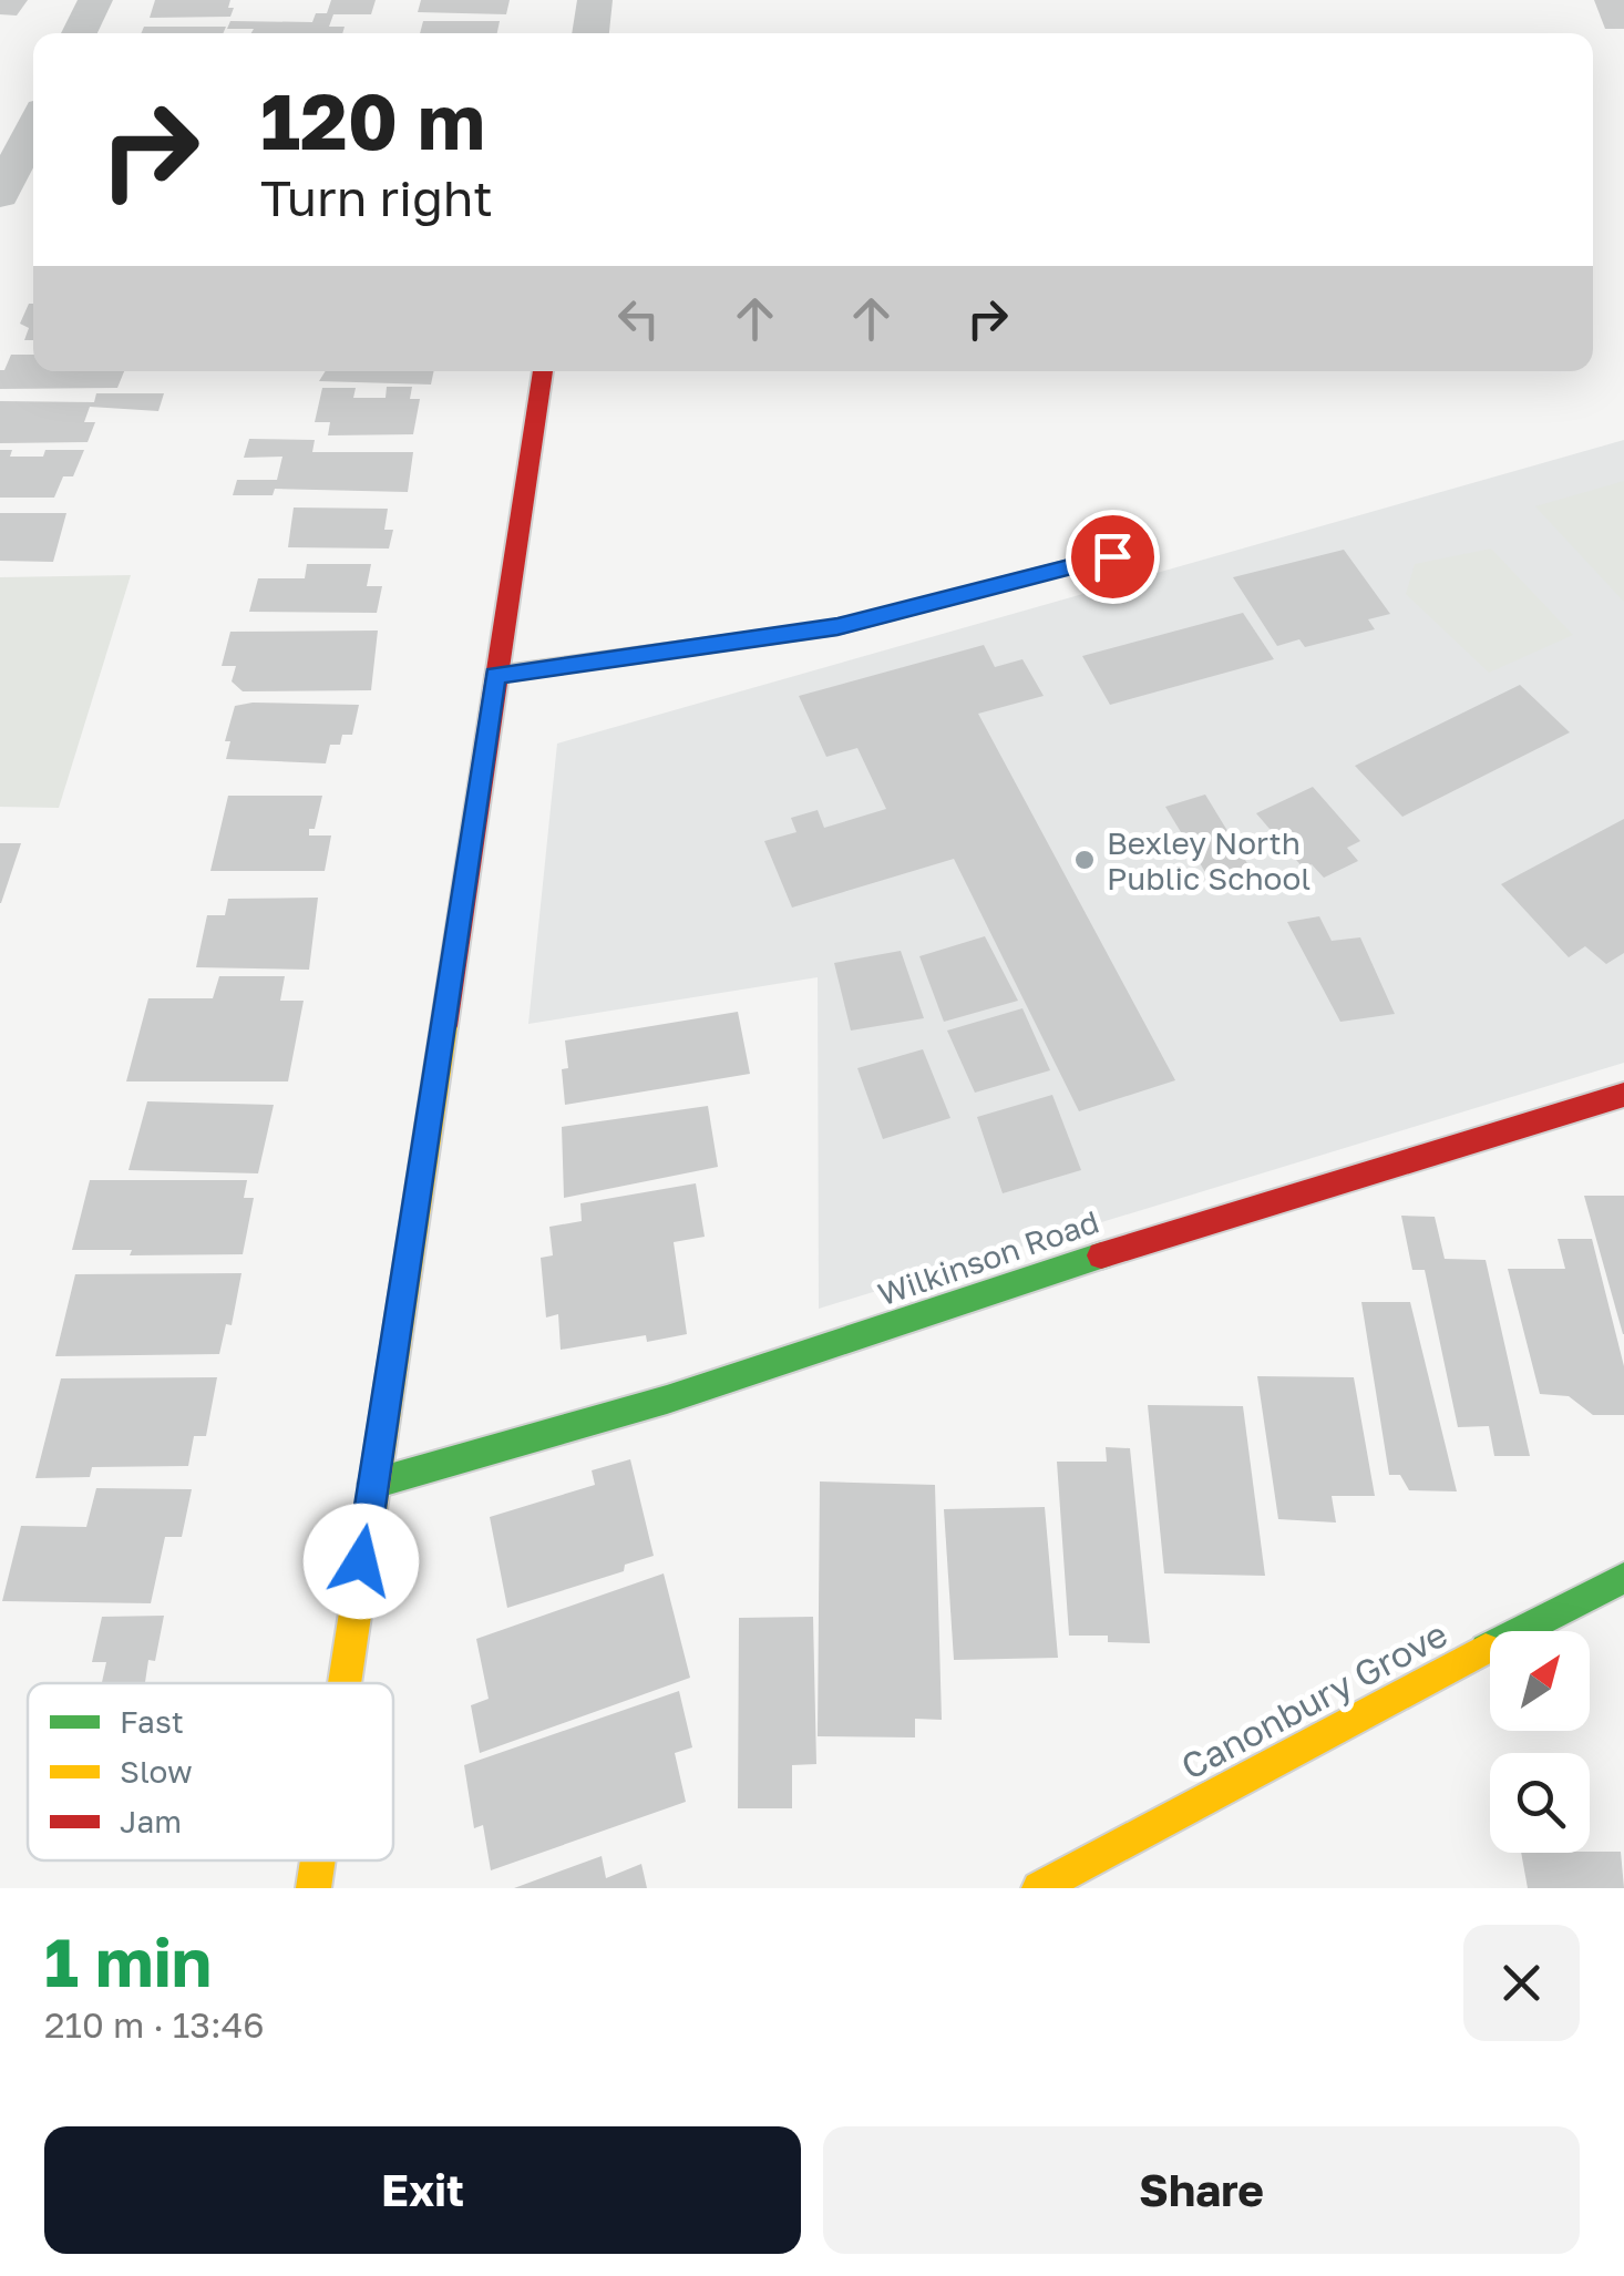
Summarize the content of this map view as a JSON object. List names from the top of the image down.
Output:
{
  "streets": {
    "street": ["Wilkinson Road", "Canonbury Grove"]
  },
  "places": ["Bexley North Public School"],
  "legend": ["Fast", "Slow", "Jam"],
  "north": "top right",
  "page": {
    "turn": ["120 m", "Turn right"],
    "heading": ["1 min", "210 m · 13:46"],
    "buttons": ["Exit", "Share"]
  }
}
